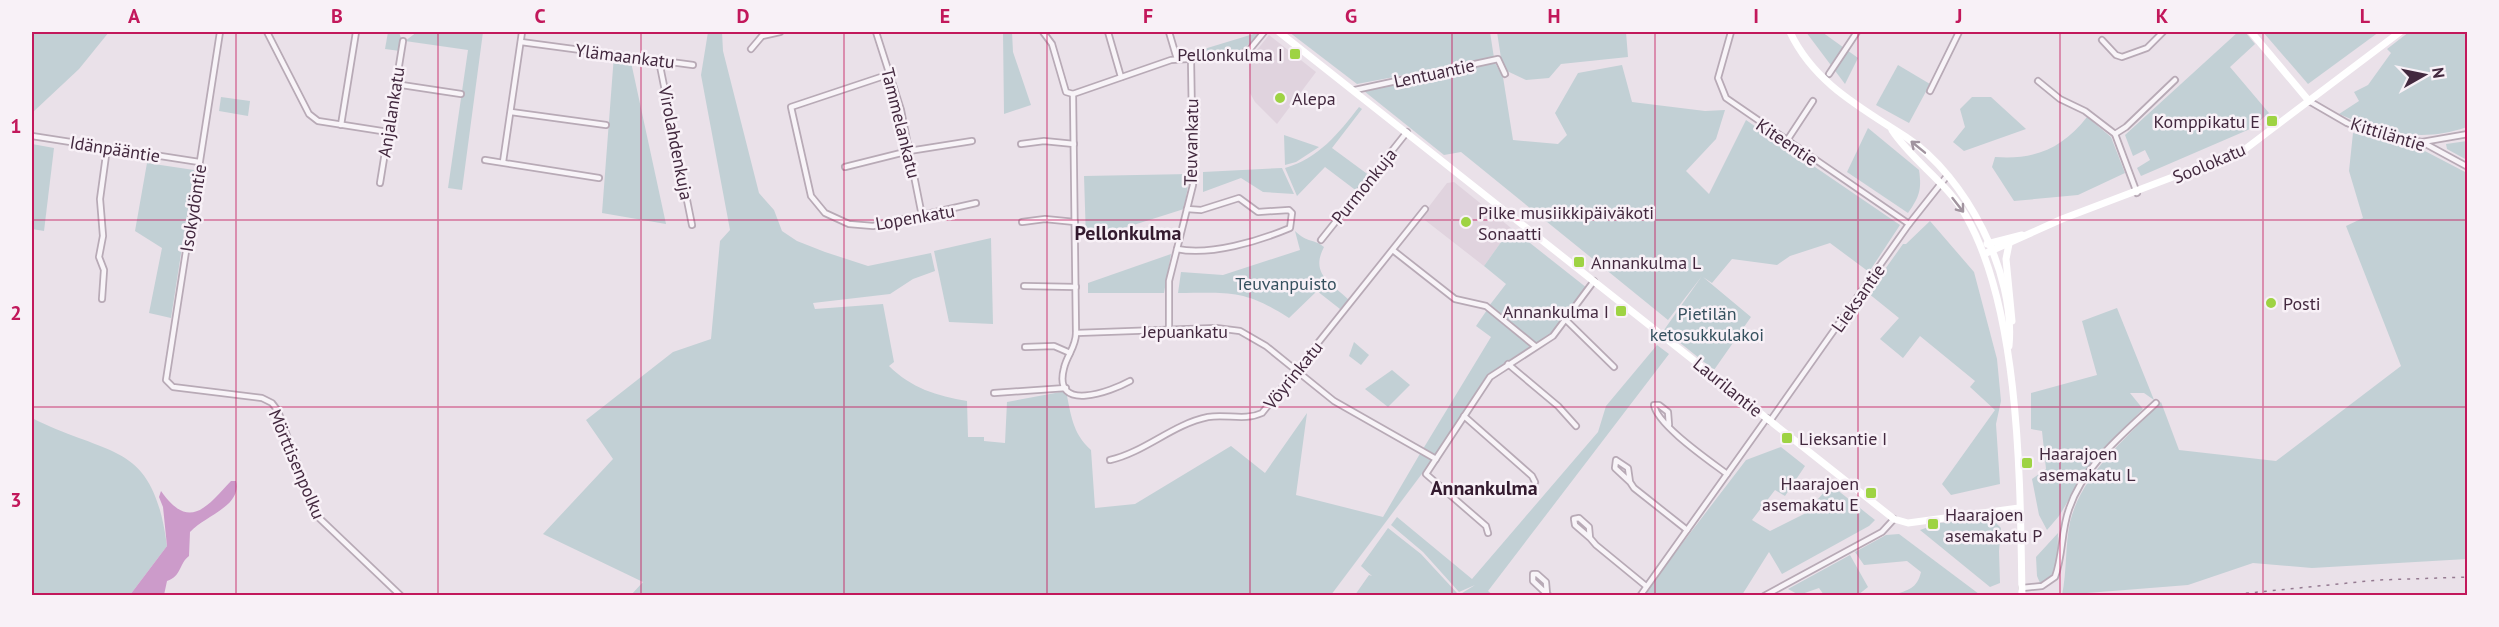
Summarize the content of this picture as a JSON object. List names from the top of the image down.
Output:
{
  "streets": {
    "street": [
      "Ylämaankatu",
      "Lentuantie",
      "Anjalankatu",
      "Tammelankatu",
      "Kittiläntie",
      "Teuvankatu",
      "Kiteentie",
      "Virolahdenkuja",
      "Idänpääntie",
      "Soolokatu",
      "Purmonkuja",
      "Isokydöntie",
      "Lopenkatu",
      "Lieksantie",
      "Jepuankatu",
      "Vöyrinkatu",
      "Laurilantie",
      "Mörttisenpolku"
    ]
  },
  "crossings": [
    ["Ylämaankatu", "Virolahdenkuja"],
    ["Lentuantie", "Laurilantie"],
    ["Tammelankatu", "Lopenkatu"],
    ["Kittiläntie", "Soolokatu"],
    ["Teuvankatu", "Jepuankatu"],
    ["Kiteentie", "Lieksantie"],
    ["Idänpääntie", "Isokydöntie"],
    ["Purmonkuja", "Laurilantie"],
    ["Isokydöntie", "Mörttisenpolku"],
    ["Lieksantie", "Laurilantie"],
    ["Jepuankatu", "Vöyrinkatu"]
  ],
  "districts": ["Pellonkulma", "Annankulma"],
  "parks": ["Teuvanpuisto", "Pietilän ketosukkulakoi"],
  "places": {
    "transit": [
      "Pellonkulma I",
      "Komppikatu E",
      "Annankulma L",
      "Annankulma I",
      "Lieksantie I",
      "Haarajoen asemakatu L",
      "Haarajoen asemakatu E",
      "Haarajoen asemakatu P"
    ],
    "other": ["Alepa", "Pilke musiikkipäiväkoti Sonaatti", "Posti"]
  },
  "north": "right",
  "grid": {
    "columns": [
      "A",
      "B",
      "C",
      "D",
      "E",
      "F",
      "G",
      "H",
      "I",
      "J",
      "K",
      "L"
    ],
    "rows": ["1", "2", "3"]
  }
}
